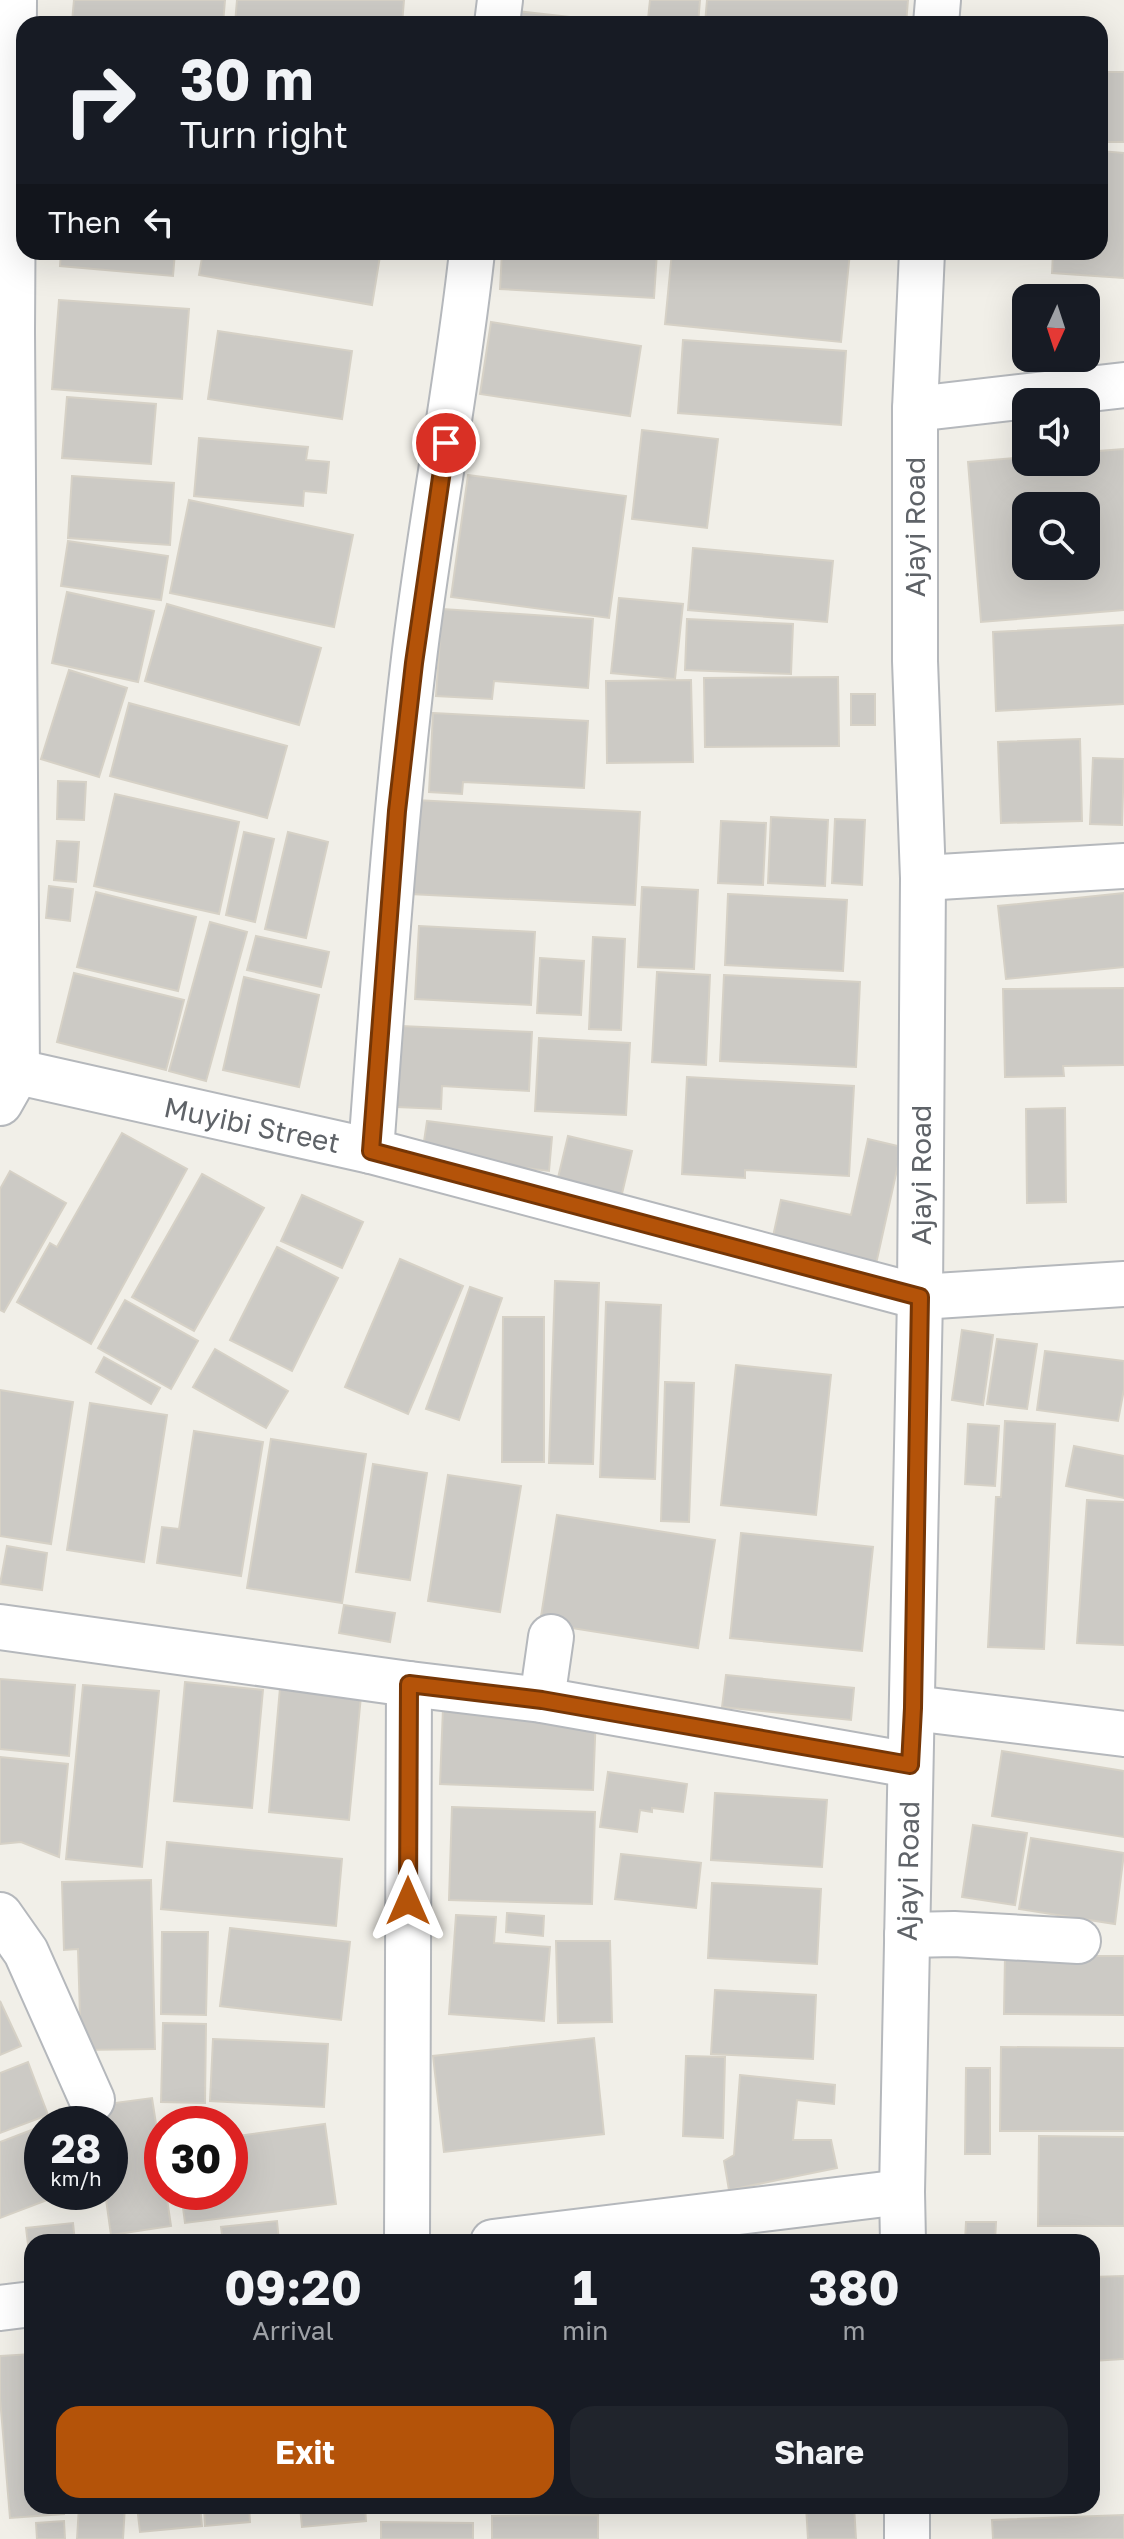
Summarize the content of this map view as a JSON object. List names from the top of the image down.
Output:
{
  "streets": {
    "street": ["Ajayi Road", "Muyibi Street"]
  },
  "crossings": [
    ["Ajayi Road", "Muyibi Street"]
  ],
  "north": "bottom",
  "page": {
    "turn": ["30 m", "Turn right"],
    "then": "Then",
    "speed": "28 km/h",
    "limit": "30",
    "eta": [
      "09:20",
      "Arrival",
      "1",
      "min",
      "380",
      "m"
    ],
    "buttons": ["Exit", "Share"]
  }
}
